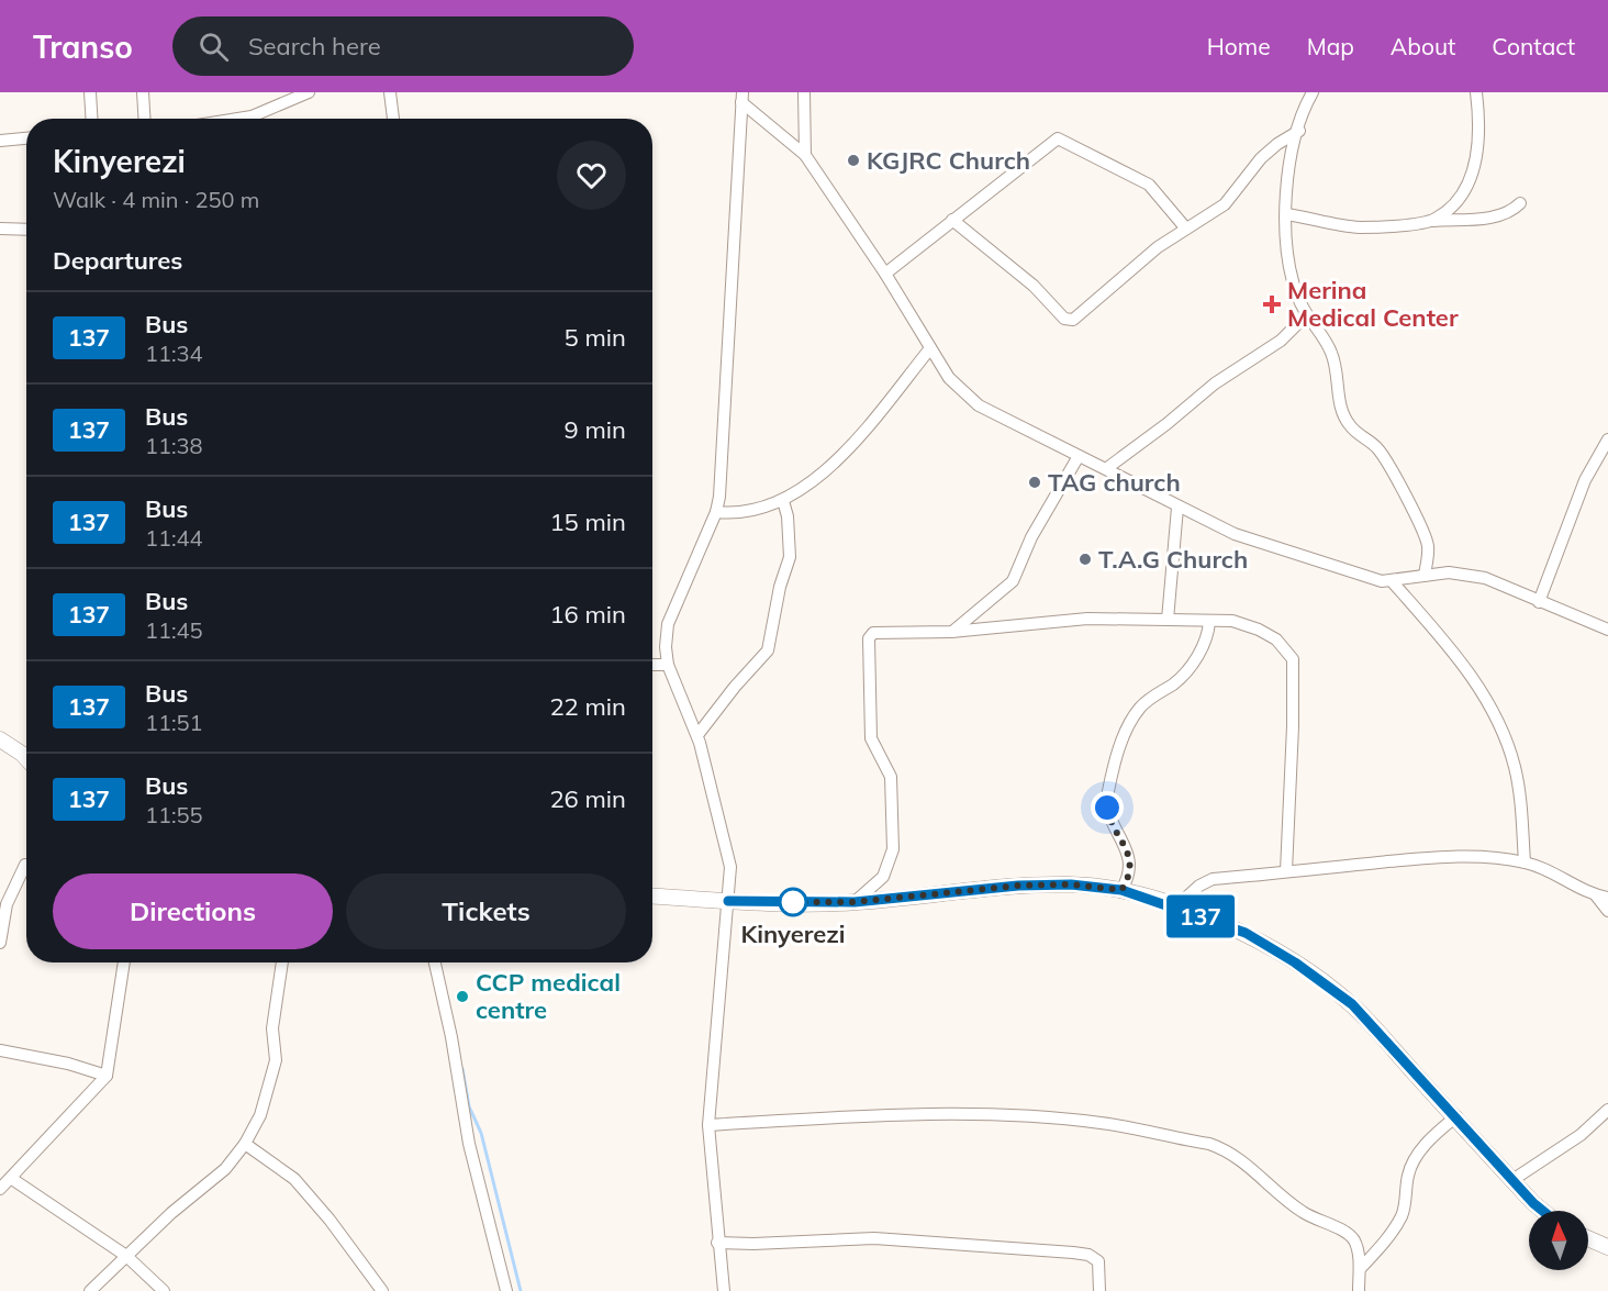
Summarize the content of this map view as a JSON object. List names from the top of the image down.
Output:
{
  "places": {
    "other": [
      "KGJRC Church",
      "TAG church",
      "T.A.G Church",
      "Kinyerezi",
      "CCP medical centre"
    ],
    "health": ["Merina Medical Center"]
  },
  "lines": ["bus line 137"],
  "north": "top",
  "page": {
    "header": "Transo",
    "search": "Search here",
    "nav": [
      "Home",
      "Map",
      "About",
      "Contact"
    ],
    "on_map": "137",
    "heading": [
      ["Kinyerezi", "Walk · 4 min · 250 m"],
      "Departures"
    ],
    "list": [
      {
        "mark": "137",
        "name": "Bus",
        "note": "11:34",
        "value": "5 min"
      },
      {
        "mark": "137",
        "name": "Bus",
        "note": "11:38",
        "value": "9 min"
      },
      {
        "mark": "137",
        "name": "Bus",
        "note": "11:44",
        "value": "15 min"
      },
      {
        "mark": "137",
        "name": "Bus",
        "note": "11:45",
        "value": "16 min"
      },
      {
        "mark": "137",
        "name": "Bus",
        "note": "11:51",
        "value": "22 min"
      },
      {
        "mark": "137",
        "name": "Bus",
        "note": "11:55",
        "value": "26 min"
      }
    ],
    "buttons": ["Directions", "Tickets"]
  }
}
